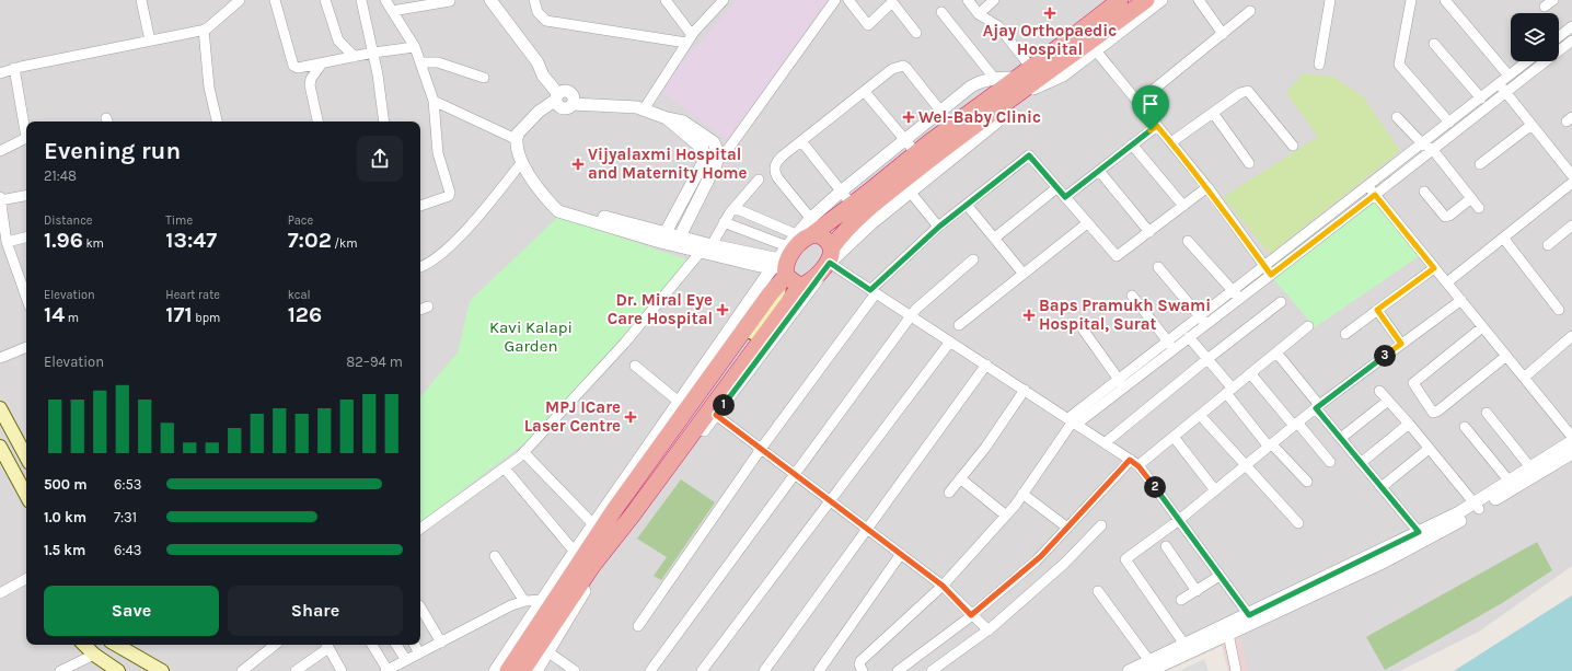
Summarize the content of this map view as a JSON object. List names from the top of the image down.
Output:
{
  "parks": ["Kavi Kalapi Garden"],
  "places": {
    "health": [
      "Ajay Orthopaedic Hospital",
      "Wel-Baby Clinic",
      "Vijyalaxmi Hospital and Maternity Home",
      "Dr. Miral Eye Care Hospital",
      "Baps Pramukh Swami Hospital, Surat",
      "MPJ ICare Laser Centre"
    ]
  },
  "page": {
    "heading": ["Evening run", "21:48"],
    "stats": [
      ["Distance", "1.96 km"],
      ["Time", "13:47"],
      ["Pace", "7:02 /km"],
      ["Elevation", "14 m"],
      ["Heart rate", "171 bpm"],
      ["kcal", "126"]
    ],
    "pins": ["3", "1", "2"],
    "chart": ["Elevation", "82–94 m"],
    "list": [
      {
        "name": "500 m",
        "note": "6:53"
      },
      {
        "name": "1.0 km",
        "note": "7:31"
      },
      {
        "name": "1.5 km",
        "note": "6:43"
      }
    ],
    "buttons": ["Save", "Share"]
  }
}
